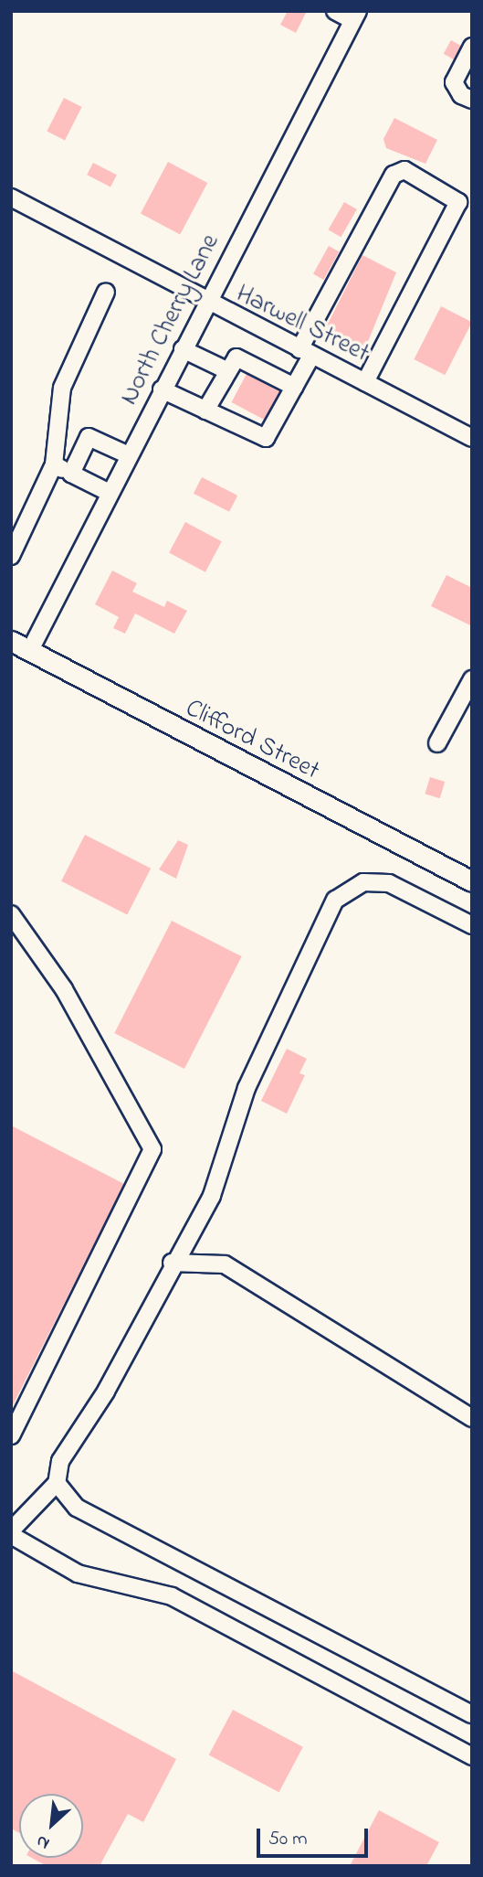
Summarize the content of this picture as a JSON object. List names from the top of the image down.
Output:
{
  "streets": {
    "main road": ["Clifford Street"],
    "street": ["North Cherry Lane", "Harwell Street"]
  },
  "crossings": [
    ["North Cherry Lane", "Harwell Street"],
    ["North Cherry Lane", "Clifford Street"]
  ],
  "scale_bar": "50 m",
  "north": "bottom left"
}
